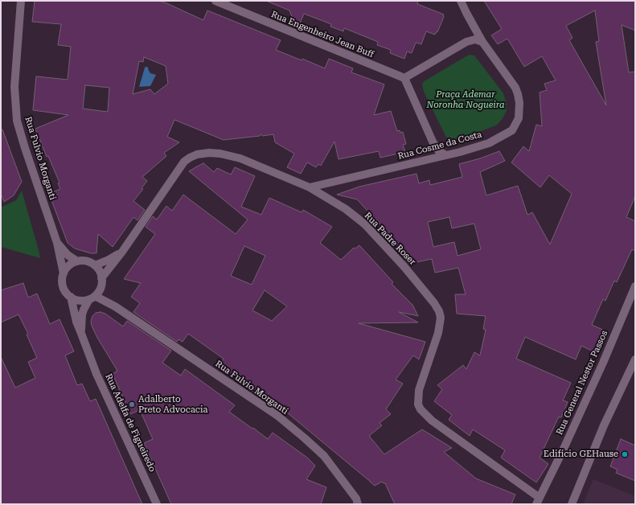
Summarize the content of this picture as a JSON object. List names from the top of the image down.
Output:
{
  "streets": {
    "street": [
      "Rua Engenheiro Jean Buff",
      "Rua Cosme da Costa",
      "Rua Fulvio Morganti",
      "Rua Padre Roser",
      "Rua General Nestor Passos",
      "Rua Adelfa de Figueiredo"
    ]
  },
  "crossings": [
    ["Rua Engenheiro Jean Buff", "Rua Cosme da Costa"],
    ["Rua Cosme da Costa", "Rua Padre Roser"],
    ["Rua Fulvio Morganti", "Rua Padre Roser"],
    ["Rua Fulvio Morganti", "Rua Adelfa de Figueiredo"],
    ["Rua Padre Roser", "Rua General Nestor Passos"],
    ["Rua Padre Roser", "Rua Adelfa de Figueiredo"]
  ],
  "parks": ["Praça Ademar Noronha Nogueira"],
  "places": ["Adalberto Preto Advocacia", "Edifício GEHause"]
}
